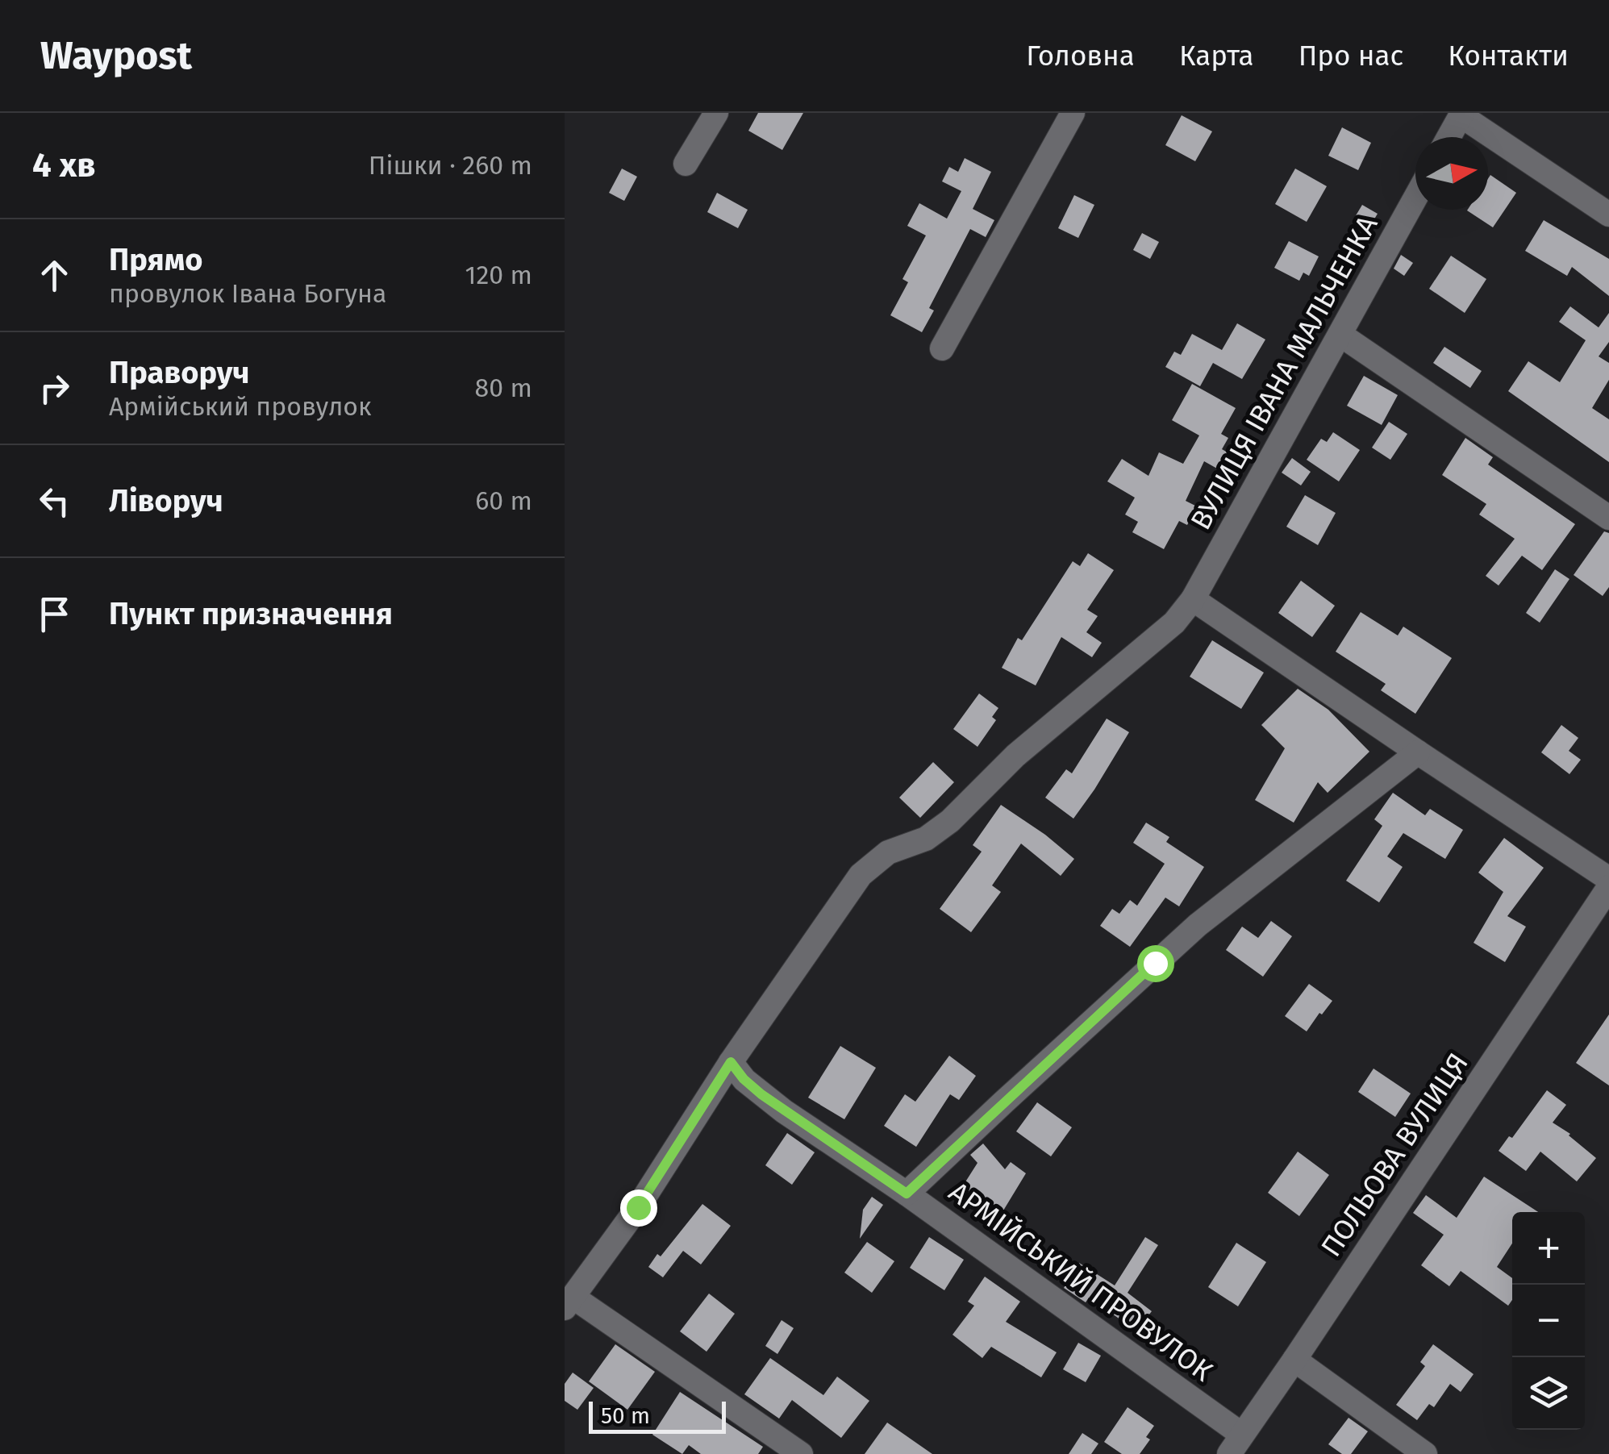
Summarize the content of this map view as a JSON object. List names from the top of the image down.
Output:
{
  "streets": {
    "street": ["ВУЛИЦЯ ІВАНА МАЛЬЧЕНКА", "ПОЛЬОВА ВУЛИЦЯ", "АРМІЙСЬКИЙ ПРОВУЛОК"]
  },
  "crossings": [
    ["ВУЛИЦЯ ІВАНА МАЛЬЧЕНКА", "АРМІЙСЬКИЙ ПРОВУЛОК"],
    ["ПОЛЬОВА ВУЛИЦЯ", "АРМІЙСЬКИЙ ПРОВУЛОК"]
  ],
  "scale_bar": "50 m",
  "north": "right",
  "page": {
    "header": "Waypost",
    "nav": [
      "Головна",
      "Карта",
      "Про нас",
      "Контакти"
    ],
    "heading": ["4 хв", "Пішки · 260 m"],
    "list": [
      ["Прямо", "провулок Івана Богуна", "120 m"],
      ["Праворуч", "Армійський провулок", "80 m"],
      ["Ліворуч", "60 m"],
      "Пункт призначення"
    ],
    "map_buttons": ["+", "−"],
    "scale": "50 m"
  }
}
